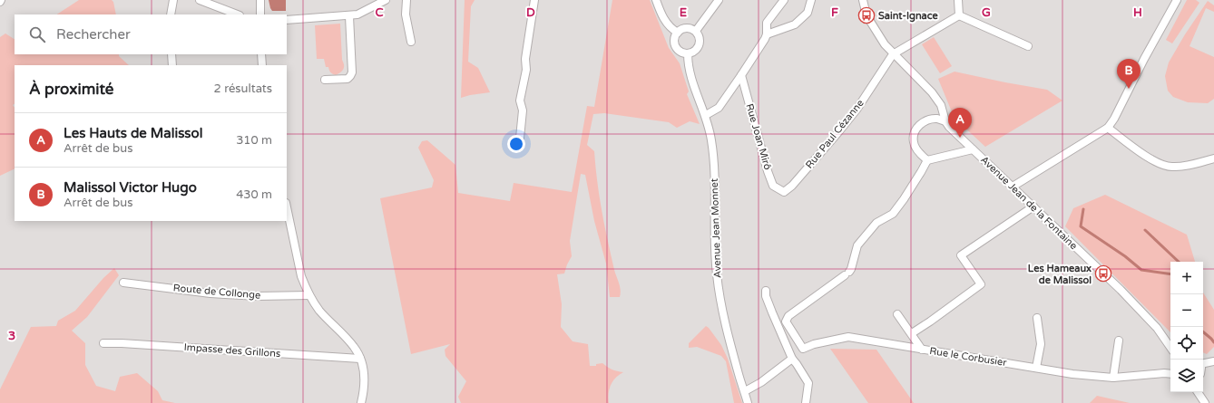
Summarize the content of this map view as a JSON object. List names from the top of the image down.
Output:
{
  "streets": {
    "street": [
      "Rue Paul Cézanne",
      "Rue Joan Mirô",
      "Avenue Jean de la Fontaine",
      "Avenue Jean Monnet",
      "Route de Collonge",
      "Impasse des Grillons",
      "Rue le Corbusier"
    ]
  },
  "crossings": [
    ["Rue Paul Cézanne", "Rue Joan Mirô"],
    ["Avenue Jean de la Fontaine", "Rue le Corbusier"]
  ],
  "places": {
    "bus stop": ["Saint-Ignace", "Les Hameaux de Malissol"]
  },
  "page": {
    "search": "Rechercher",
    "pins": ["B", "A"],
    "heading": ["À proximité", "2 résultats"],
    "list": [
      {
        "mark": "A",
        "name": "Les Hauts de Malissol",
        "note": "Arrêt de bus",
        "value": "310 m"
      },
      {
        "mark": "B",
        "name": "Malissol Victor Hugo",
        "note": "Arrêt de bus",
        "value": "430 m"
      }
    ],
    "map_buttons": ["+", "−"]
  },
  "grid": {
    "columns": [
      "C",
      "D",
      "E",
      "F",
      "G",
      "H"
    ],
    "rows": ["3"]
  }
}
